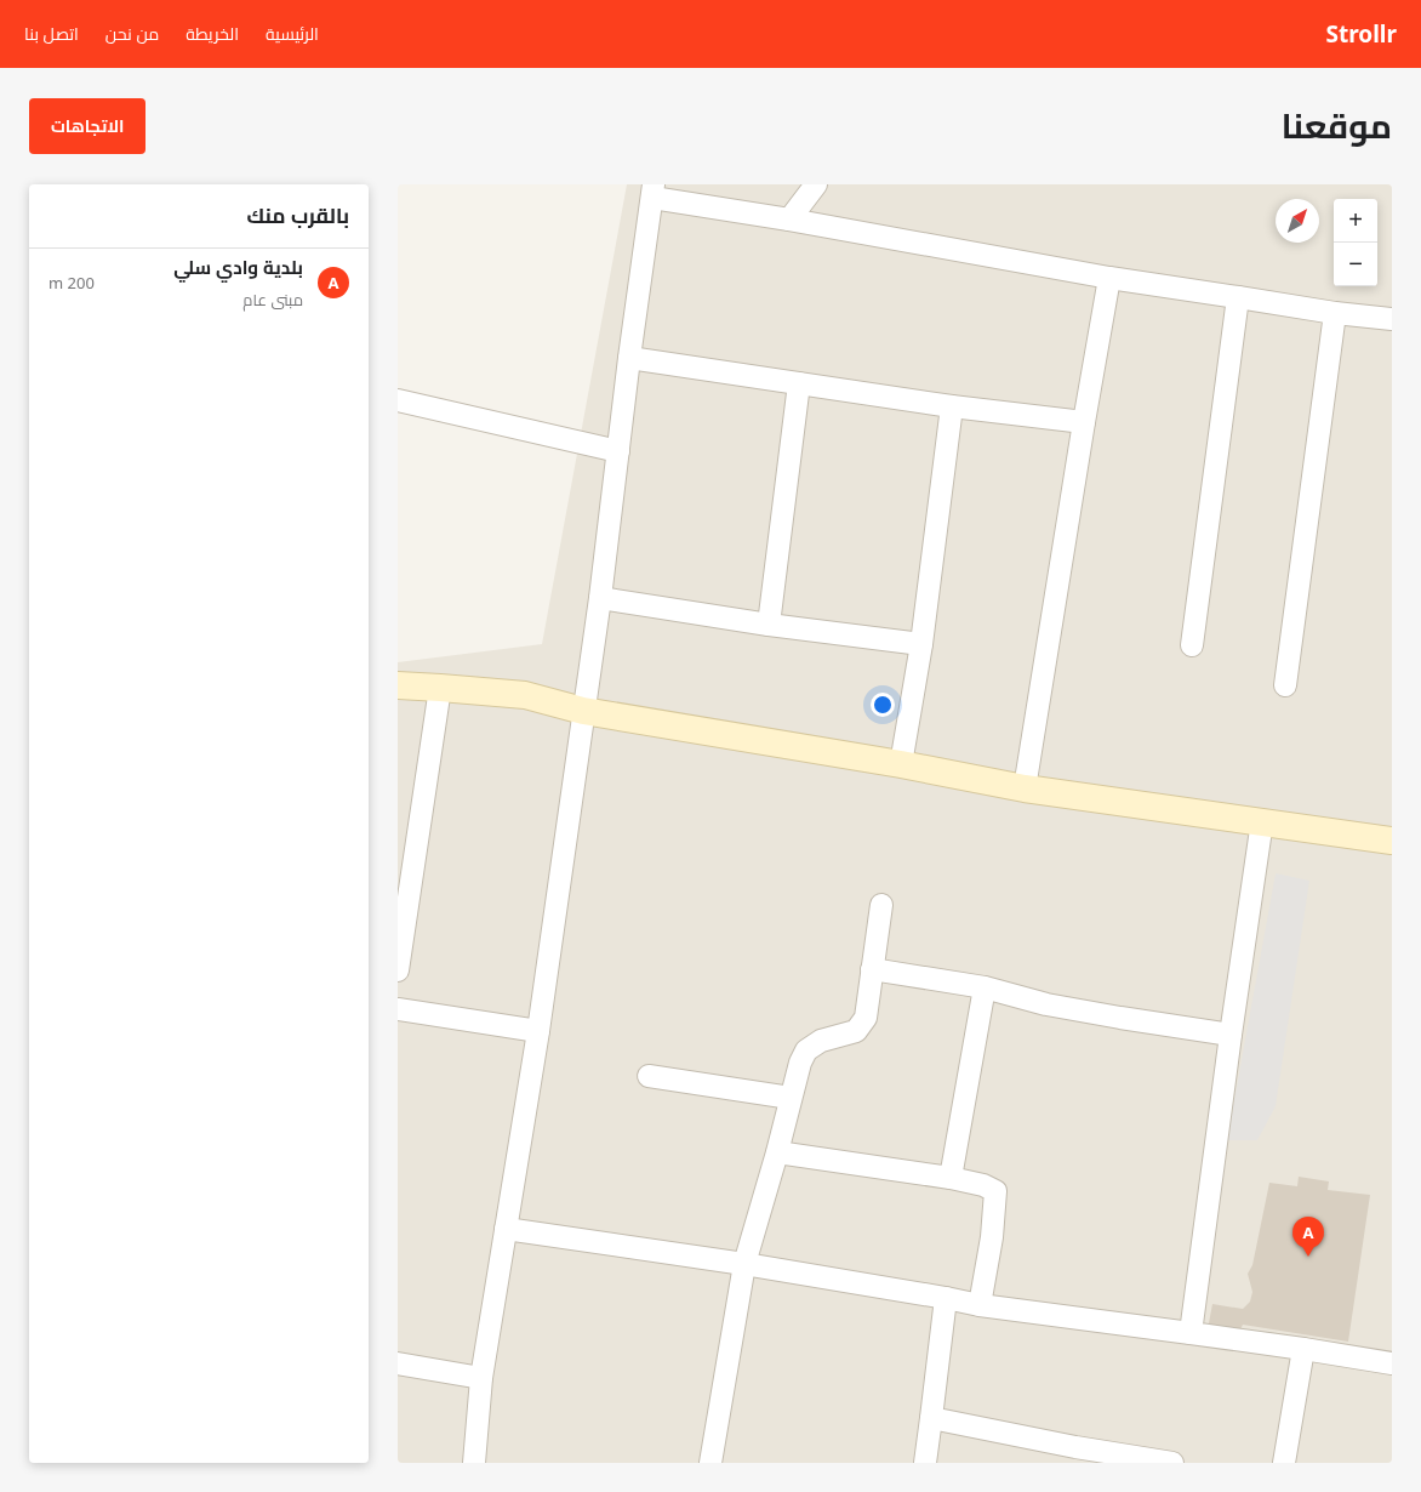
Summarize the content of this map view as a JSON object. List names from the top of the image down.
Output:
{
  "north": "top right",
  "page": {
    "header": "Strollr",
    "nav": [
      "الرئيسية",
      "الخريطة",
      "من نحن",
      "اتصل بنا"
    ],
    "title": "موقعنا",
    "buttons": "الاتجاهات",
    "heading": "بالقرب منك",
    "map_buttons": ["+", "−"],
    "list": [
      {
        "mark": "A",
        "name": "بلدية وادي سلي",
        "note": "مبنى عام",
        "value": "200 m"
      }
    ],
    "pins": "A"
  }
}
